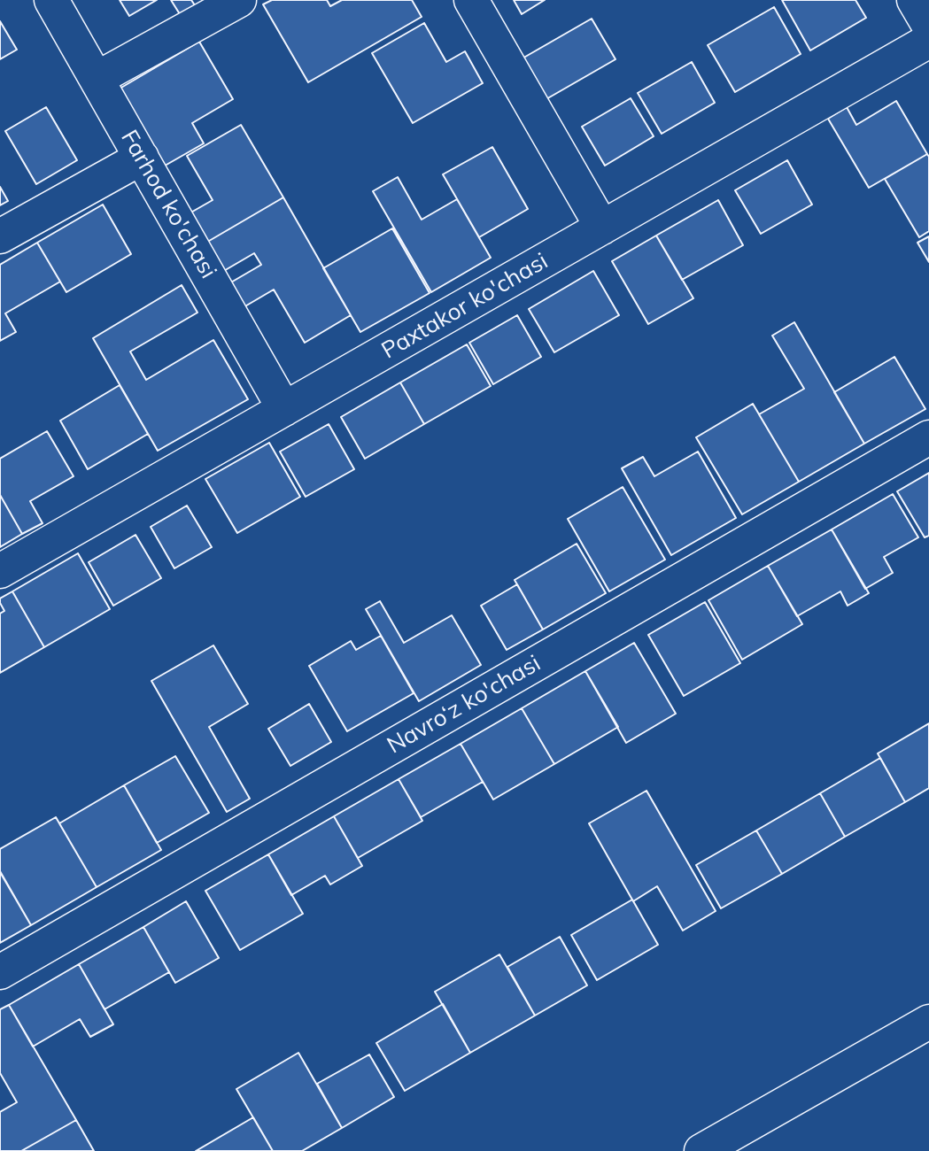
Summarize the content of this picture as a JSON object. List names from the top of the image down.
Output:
{
  "streets": {
    "street": ["Farhod ko'chasi", "Paxtakor ko'chasi", "Navro‘z ko'chasi"]
  },
  "crossings": [
    ["Farhod ko'chasi", "Paxtakor ko'chasi"]
  ]
}
